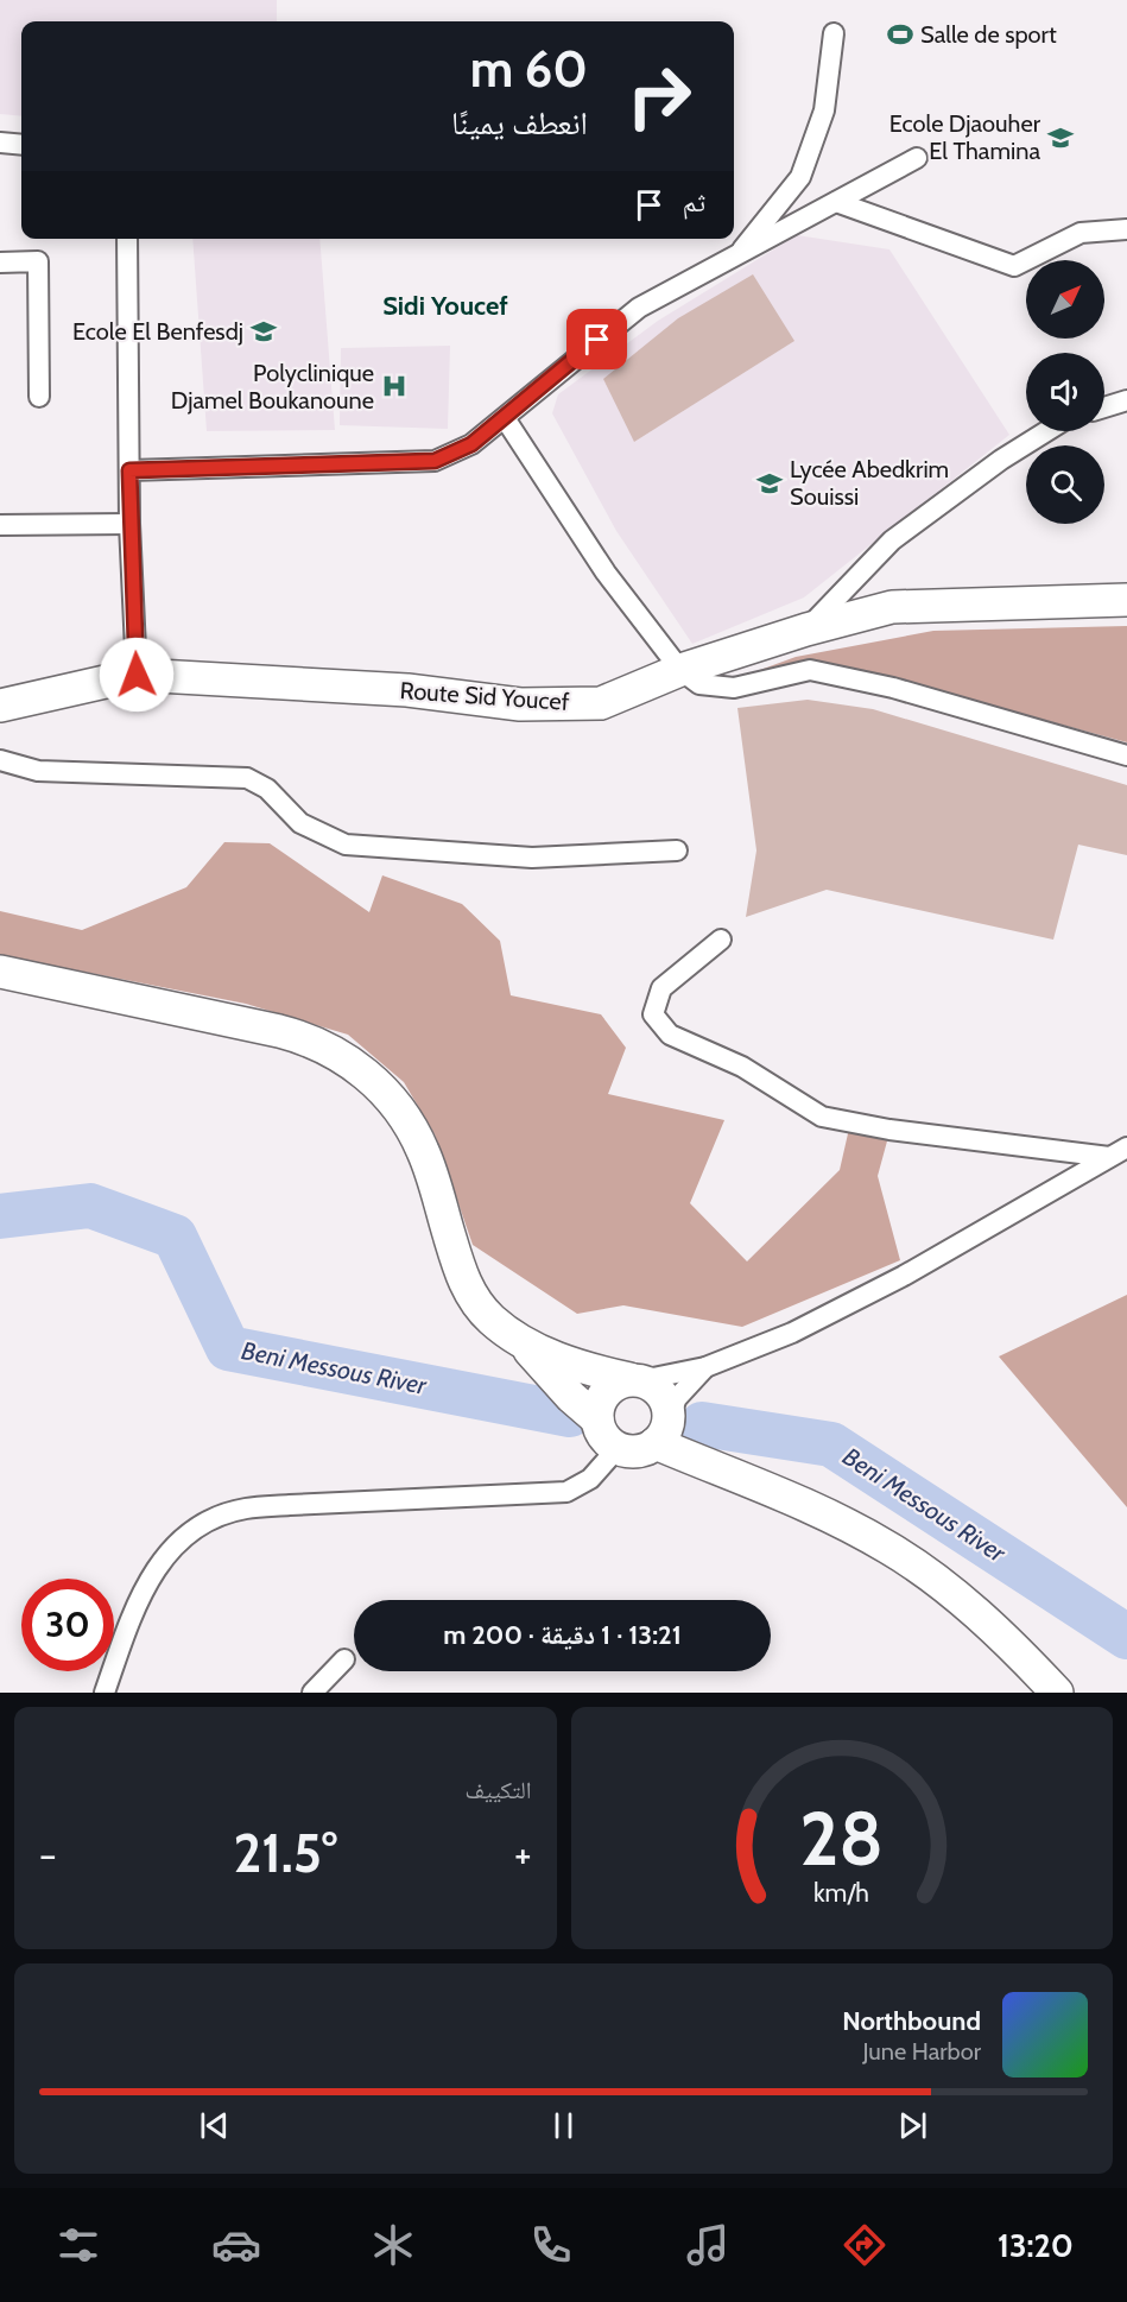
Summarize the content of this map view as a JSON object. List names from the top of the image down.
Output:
{
  "streets": {
    "main road": ["Route Sid Youcef"]
  },
  "districts": ["Sidi Youcef"],
  "water": ["Beni Messous River"],
  "places": {
    "sports": ["Salle de sport"],
    "school or university": ["Ecole Djaouher El Thamina", "Ecole El Benfesdj", "Lycée Abedkrim Souissi"],
    "hospital": ["Polyclinique Djamel Boukanoune"]
  },
  "north": "top right",
  "page": {
    "turn": ["60 m", "انعطف يمينًا"],
    "then": "ثم",
    "limit": "30",
    "trip": "13:21 · 1 دقيقة · 200 m",
    "tile": "التكييف",
    "heat": ["−", "21.5°", "+"],
    "song": ["Northbound", "June Harbor"],
    "tabs": "13:20",
    "gauge": ["28", "km/h"]
  }
}
